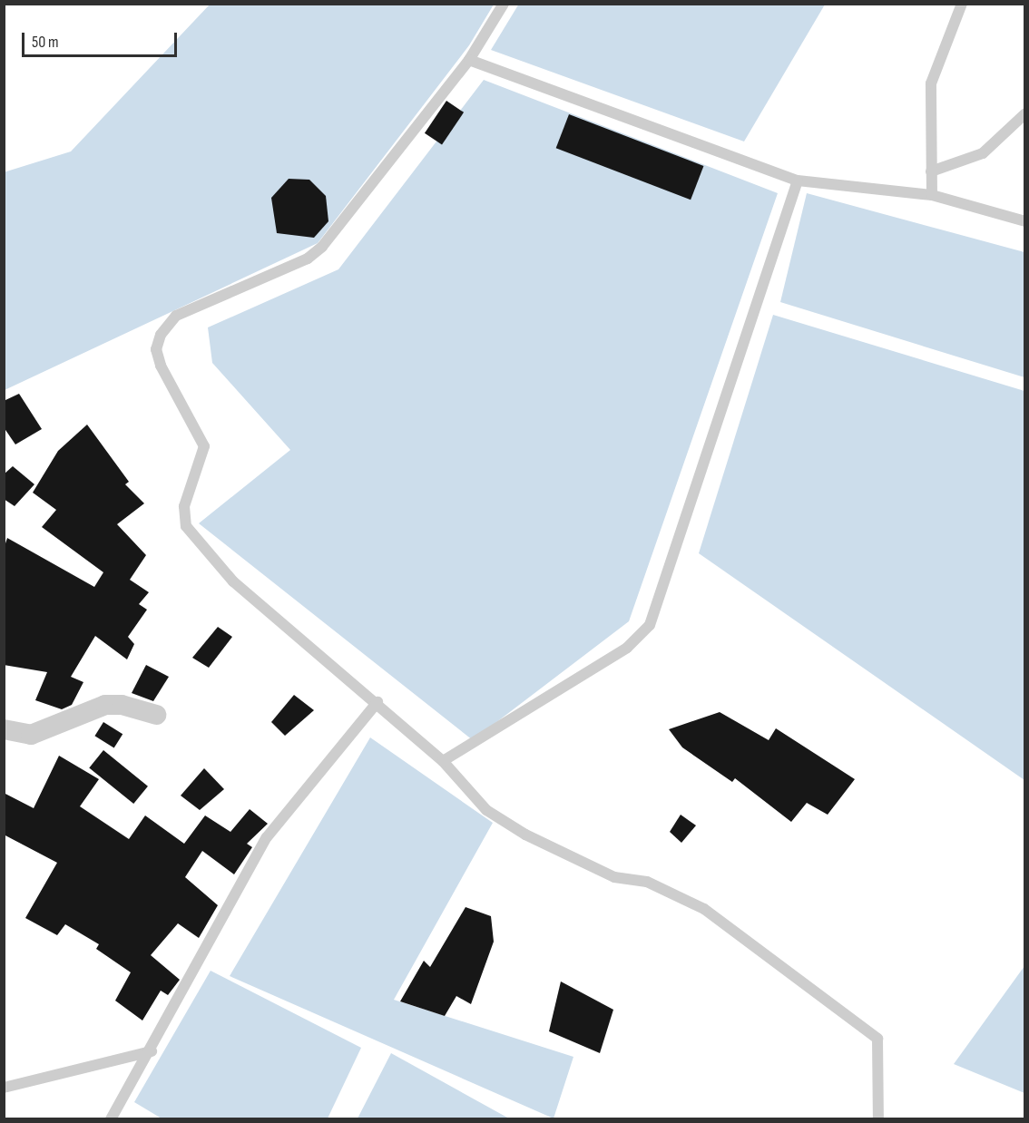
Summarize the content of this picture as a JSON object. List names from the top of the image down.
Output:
{
  "scale_bar": "50 m"
}
